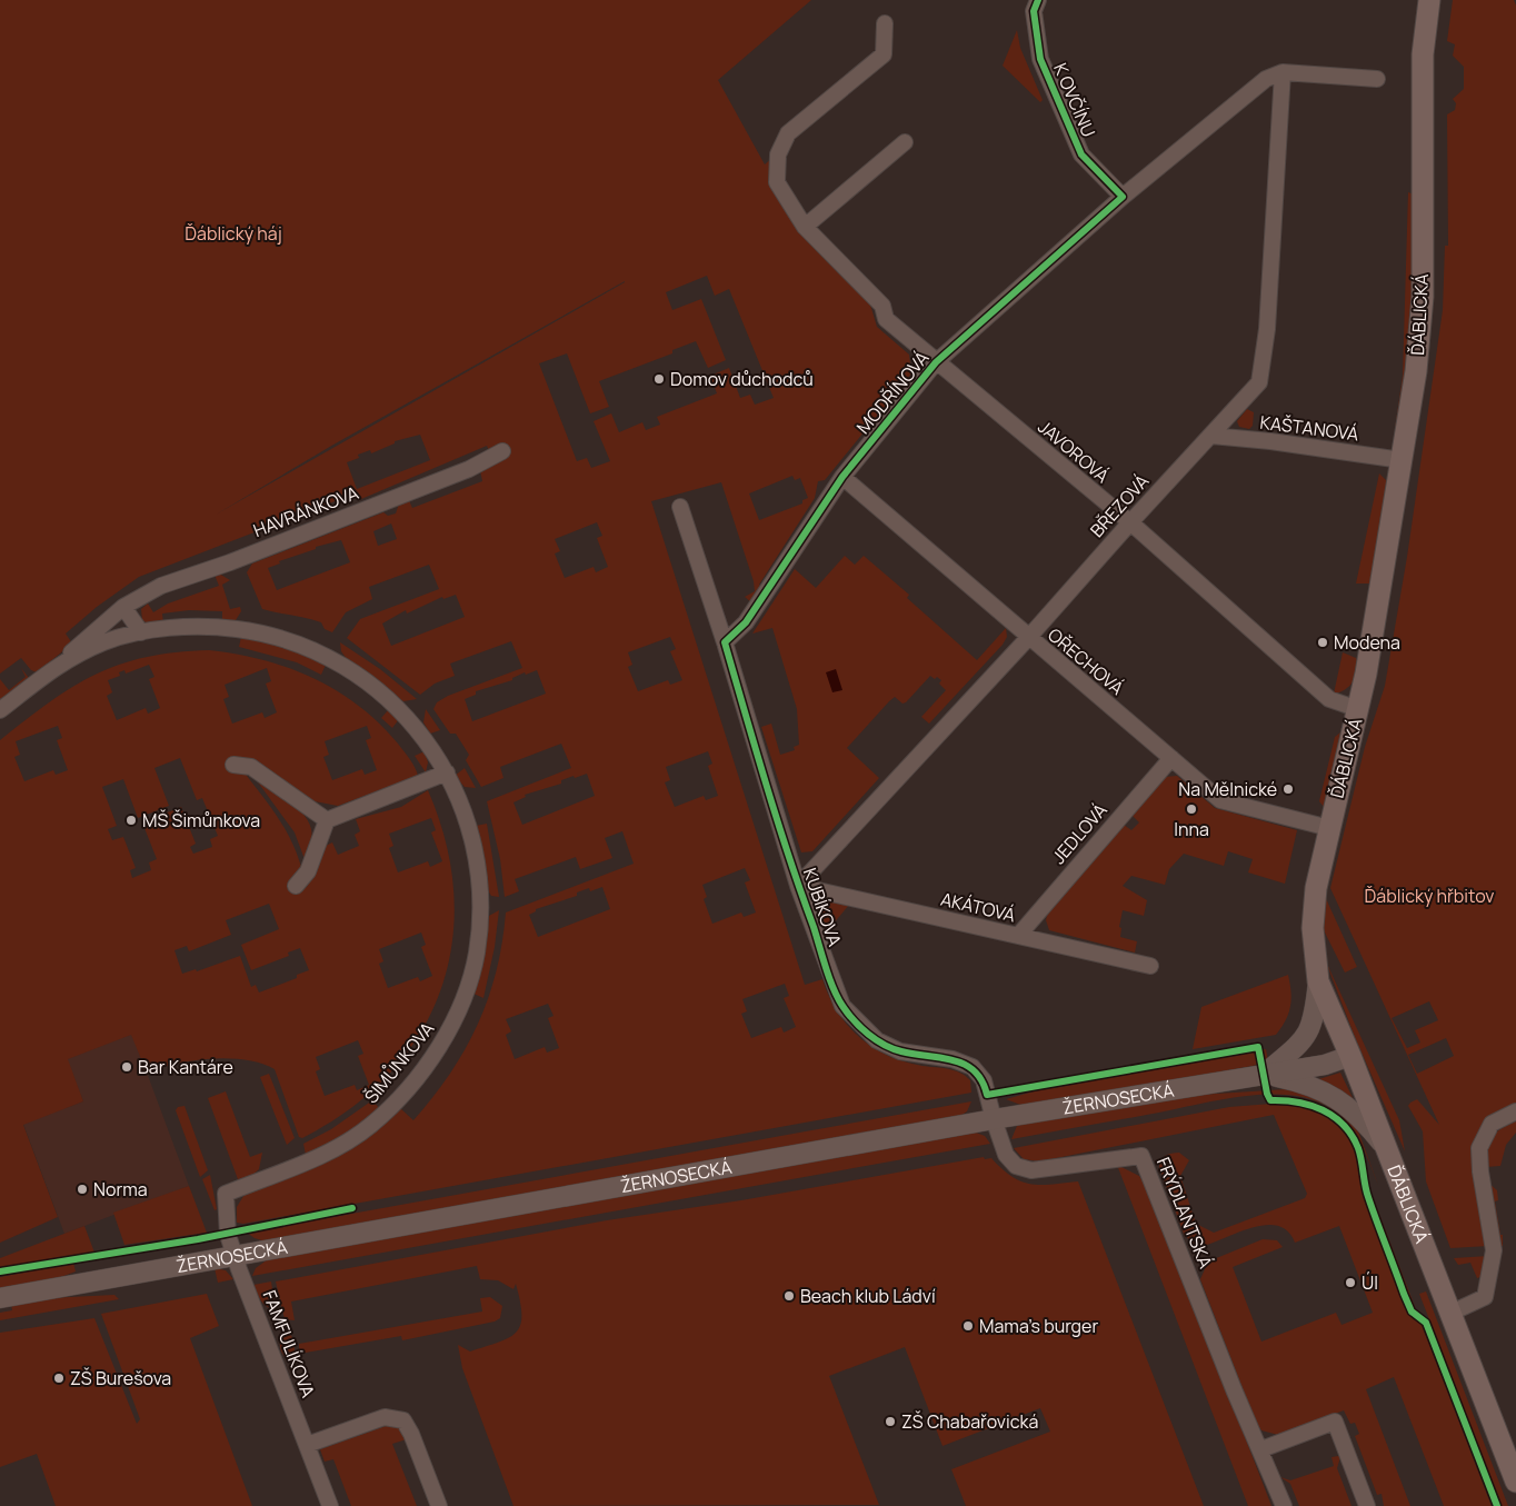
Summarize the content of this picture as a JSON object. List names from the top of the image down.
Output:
{
  "streets": {
    "main road": ["ĎÁBLICKÁ"],
    "street": [
      "K OVČÍNU",
      "MODŘÍNOVÁ",
      "KAŠTANOVÁ",
      "JAVOROVÁ",
      "BŘEZOVÁ",
      "HAVRÁNKOVA",
      "OŘECHOVÁ",
      "JEDLOVÁ",
      "KUBÍKOVA",
      "AKÁTOVÁ",
      "ŠIMŮNKOVA",
      "ŽERNOSECKÁ",
      "FRÝDLANTSKÁ",
      "FAMFULÍKOVA"
    ]
  },
  "crossings": [
    ["K OVČÍNU", "MODŘÍNOVÁ"],
    ["ĎÁBLICKÁ", "KAŠTANOVÁ"],
    ["ĎÁBLICKÁ", "JAVOROVÁ"],
    ["ĎÁBLICKÁ", "OŘECHOVÁ"],
    ["ĎÁBLICKÁ", "ŽERNOSECKÁ"],
    ["MODŘÍNOVÁ", "JAVOROVÁ"],
    ["MODŘÍNOVÁ", "BŘEZOVÁ"],
    ["MODŘÍNOVÁ", "OŘECHOVÁ"],
    ["MODŘÍNOVÁ", "KUBÍKOVA"],
    ["KAŠTANOVÁ", "BŘEZOVÁ"],
    ["JAVOROVÁ", "BŘEZOVÁ"],
    ["BŘEZOVÁ", "OŘECHOVÁ"],
    ["BŘEZOVÁ", "KUBÍKOVA"],
    ["BŘEZOVÁ", "AKÁTOVÁ"],
    ["HAVRÁNKOVA", "ŠIMŮNKOVA"],
    ["OŘECHOVÁ", "JEDLOVÁ"],
    ["JEDLOVÁ", "AKÁTOVÁ"],
    ["KUBÍKOVA", "AKÁTOVÁ"],
    ["KUBÍKOVA", "ŽERNOSECKÁ"],
    ["KUBÍKOVA", "FRÝDLANTSKÁ"],
    ["ŠIMŮNKOVA", "ŽERNOSECKÁ"],
    ["ŠIMŮNKOVA", "FAMFULÍKOVA"],
    ["ŽERNOSECKÁ", "FRÝDLANTSKÁ"],
    ["ŽERNOSECKÁ", "FAMFULÍKOVA"]
  ],
  "parks": ["Ďáblický háj", "Ďáblický hřbitov"],
  "places": [
    "Domov důchodců",
    "Modena",
    "Na Mělnické",
    "Inna",
    "MŠ Šimůnkova",
    "Bar Kantáre",
    "Norma",
    "Úl",
    "Beach klub Ládví",
    "Mama's burger",
    "ZŠ Burešova",
    "ZŠ Chabařovická"
  ]
}
